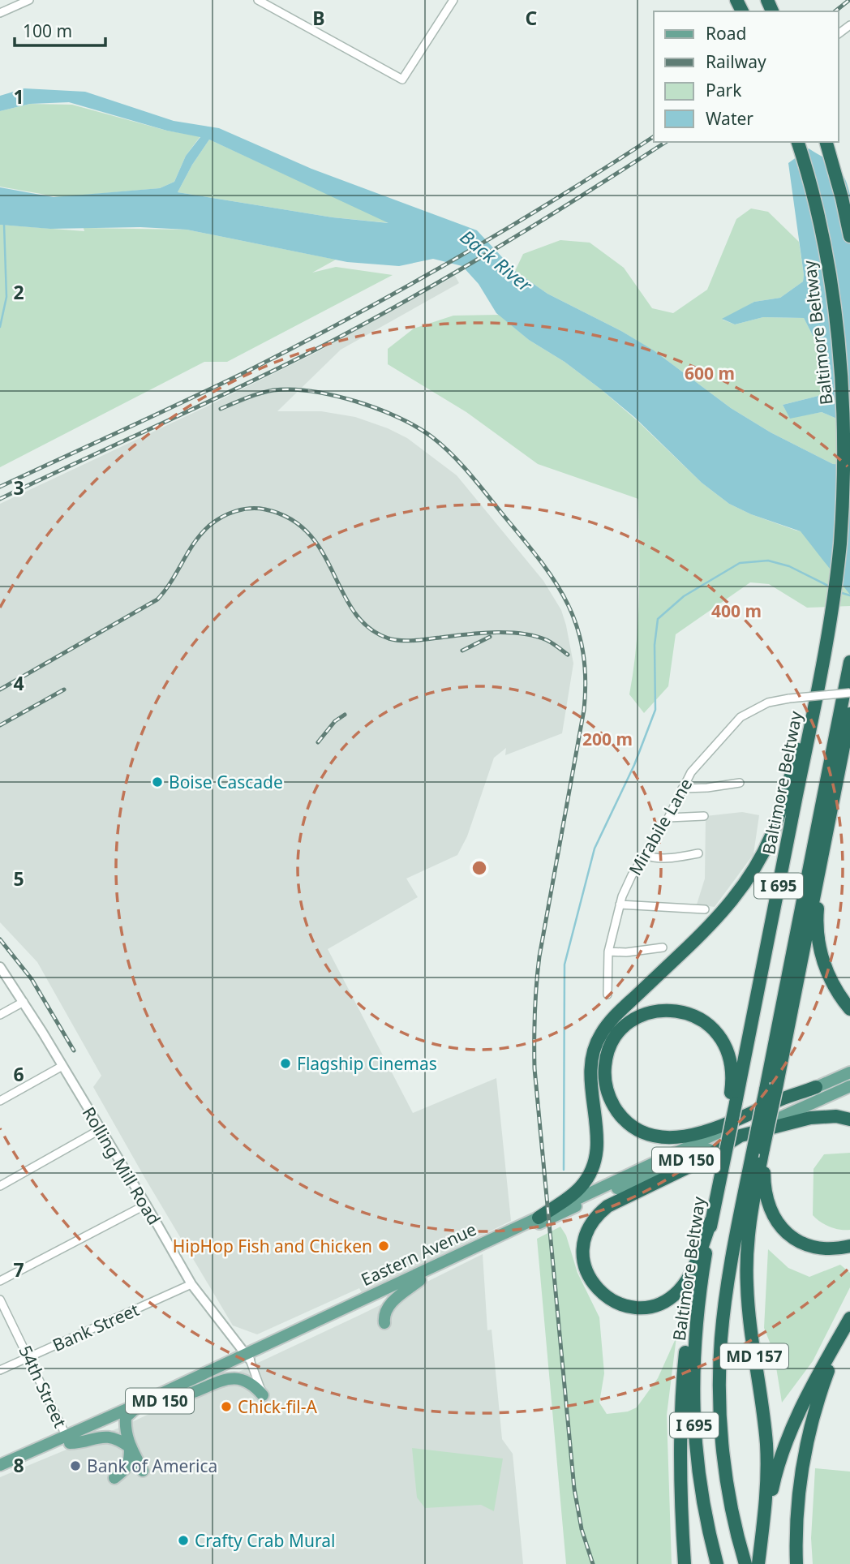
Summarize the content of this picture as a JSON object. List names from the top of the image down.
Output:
{
  "streets": {
    "highway": ["Baltimore Beltway", "I 695", "MD 157"],
    "main road": ["MD 150", "Eastern Avenue"],
    "street": [
      "Mirabile Lane",
      "Rolling Mill Road",
      "Bank Street",
      "54th Street"
    ]
  },
  "crossings": [
    ["I 695", "MD 157"],
    ["Rolling Mill Road", "Eastern Avenue"],
    ["Rolling Mill Road", "Bank Street"],
    ["Eastern Avenue", "54th Street"],
    ["Bank Street", "54th Street"]
  ],
  "water": ["Back River"],
  "places": [
    "Boise Cascade",
    "Flagship Cinemas",
    "HipHop Fish and Chicken",
    "Chick-fil-A",
    "Bank of America",
    "Crafty Crab Mural"
  ],
  "legend": [
    "Road",
    "Railway",
    "Park",
    "Water"
  ],
  "scale_bar": "100 m",
  "grid": {
    "columns": ["B", "C"],
    "rows": [
      "1",
      "2",
      "3",
      "4",
      "5",
      "6",
      "7",
      "8"
    ]
  },
  "rings": ["600 m", "400 m", "200 m"]
}
